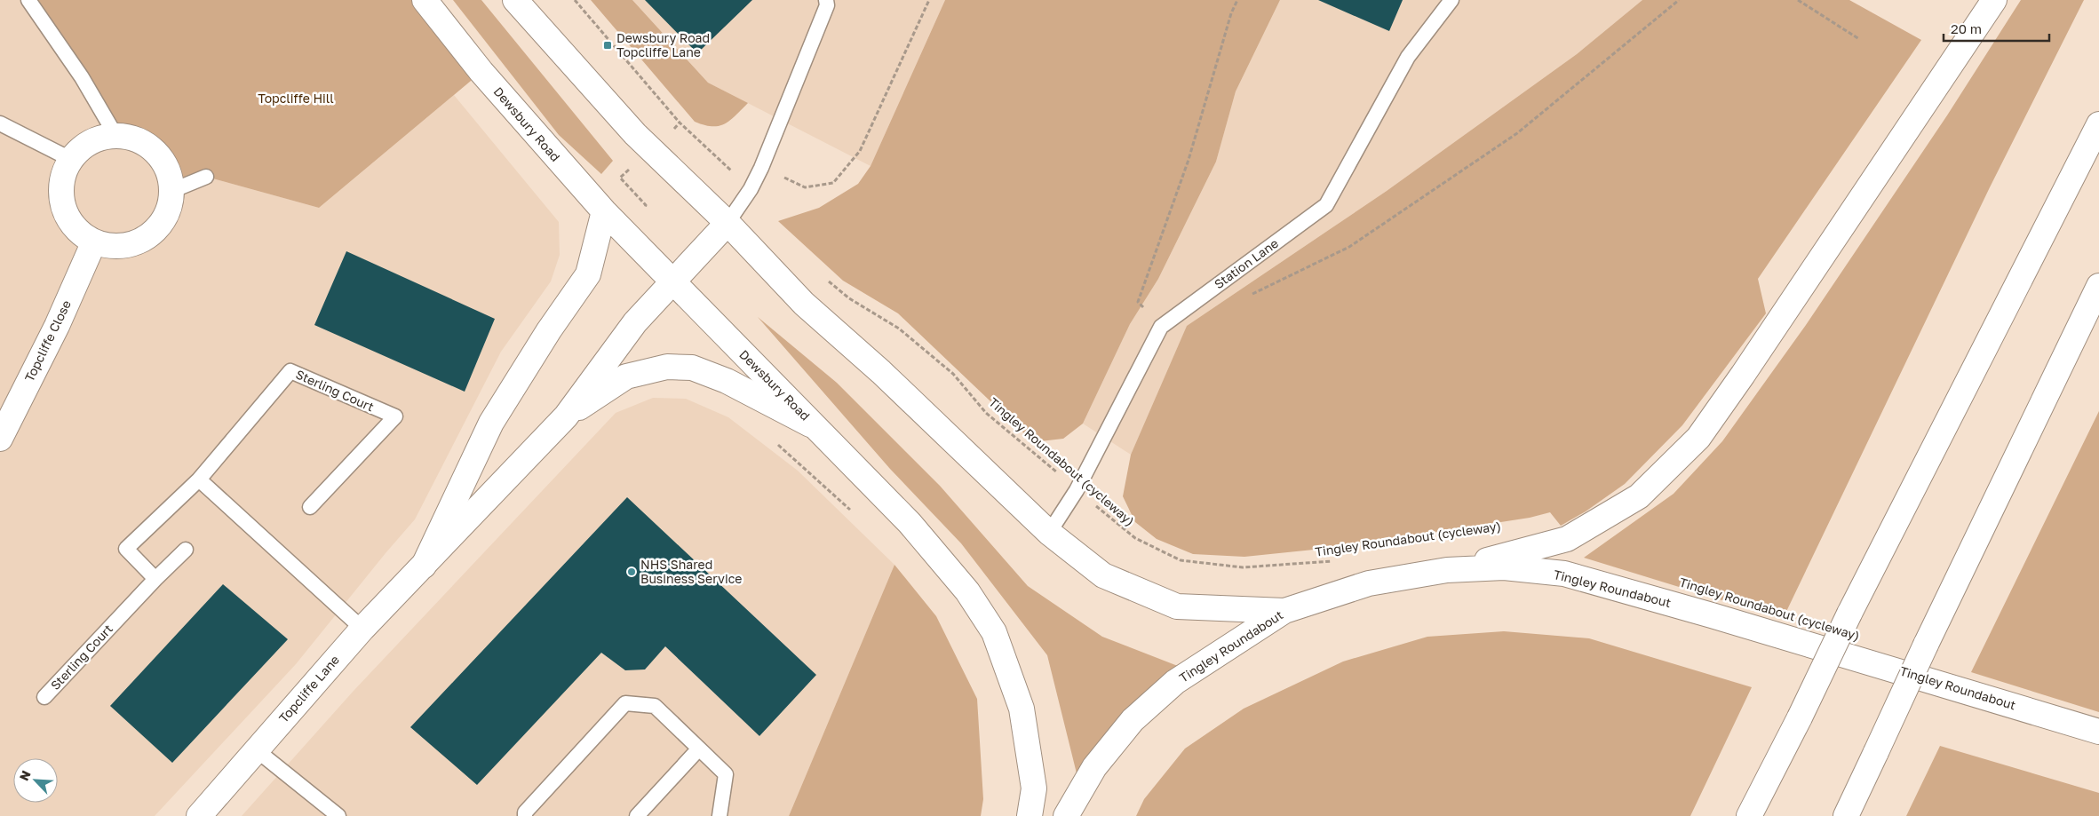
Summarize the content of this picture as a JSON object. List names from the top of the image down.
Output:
{
  "streets": {
    "main road": [
      "Dewsbury Road",
      "Topcliffe Close",
      "Tingley Roundabout",
      "Topcliffe Lane"
    ],
    "lane": ["Station Lane", "Sterling Court"],
    "path": ["Tingley Roundabout (cycleway)"]
  },
  "crossings": [
    ["Station Lane", "Tingley Roundabout (cycleway)"]
  ],
  "parks": ["Topcliffe Hill"],
  "places": {
    "transit": ["Dewsbury Road Topcliffe Lane"],
    "other": ["NHS Shared Business Service"]
  },
  "scale_bar": "20 m",
  "north": "top left"
}
